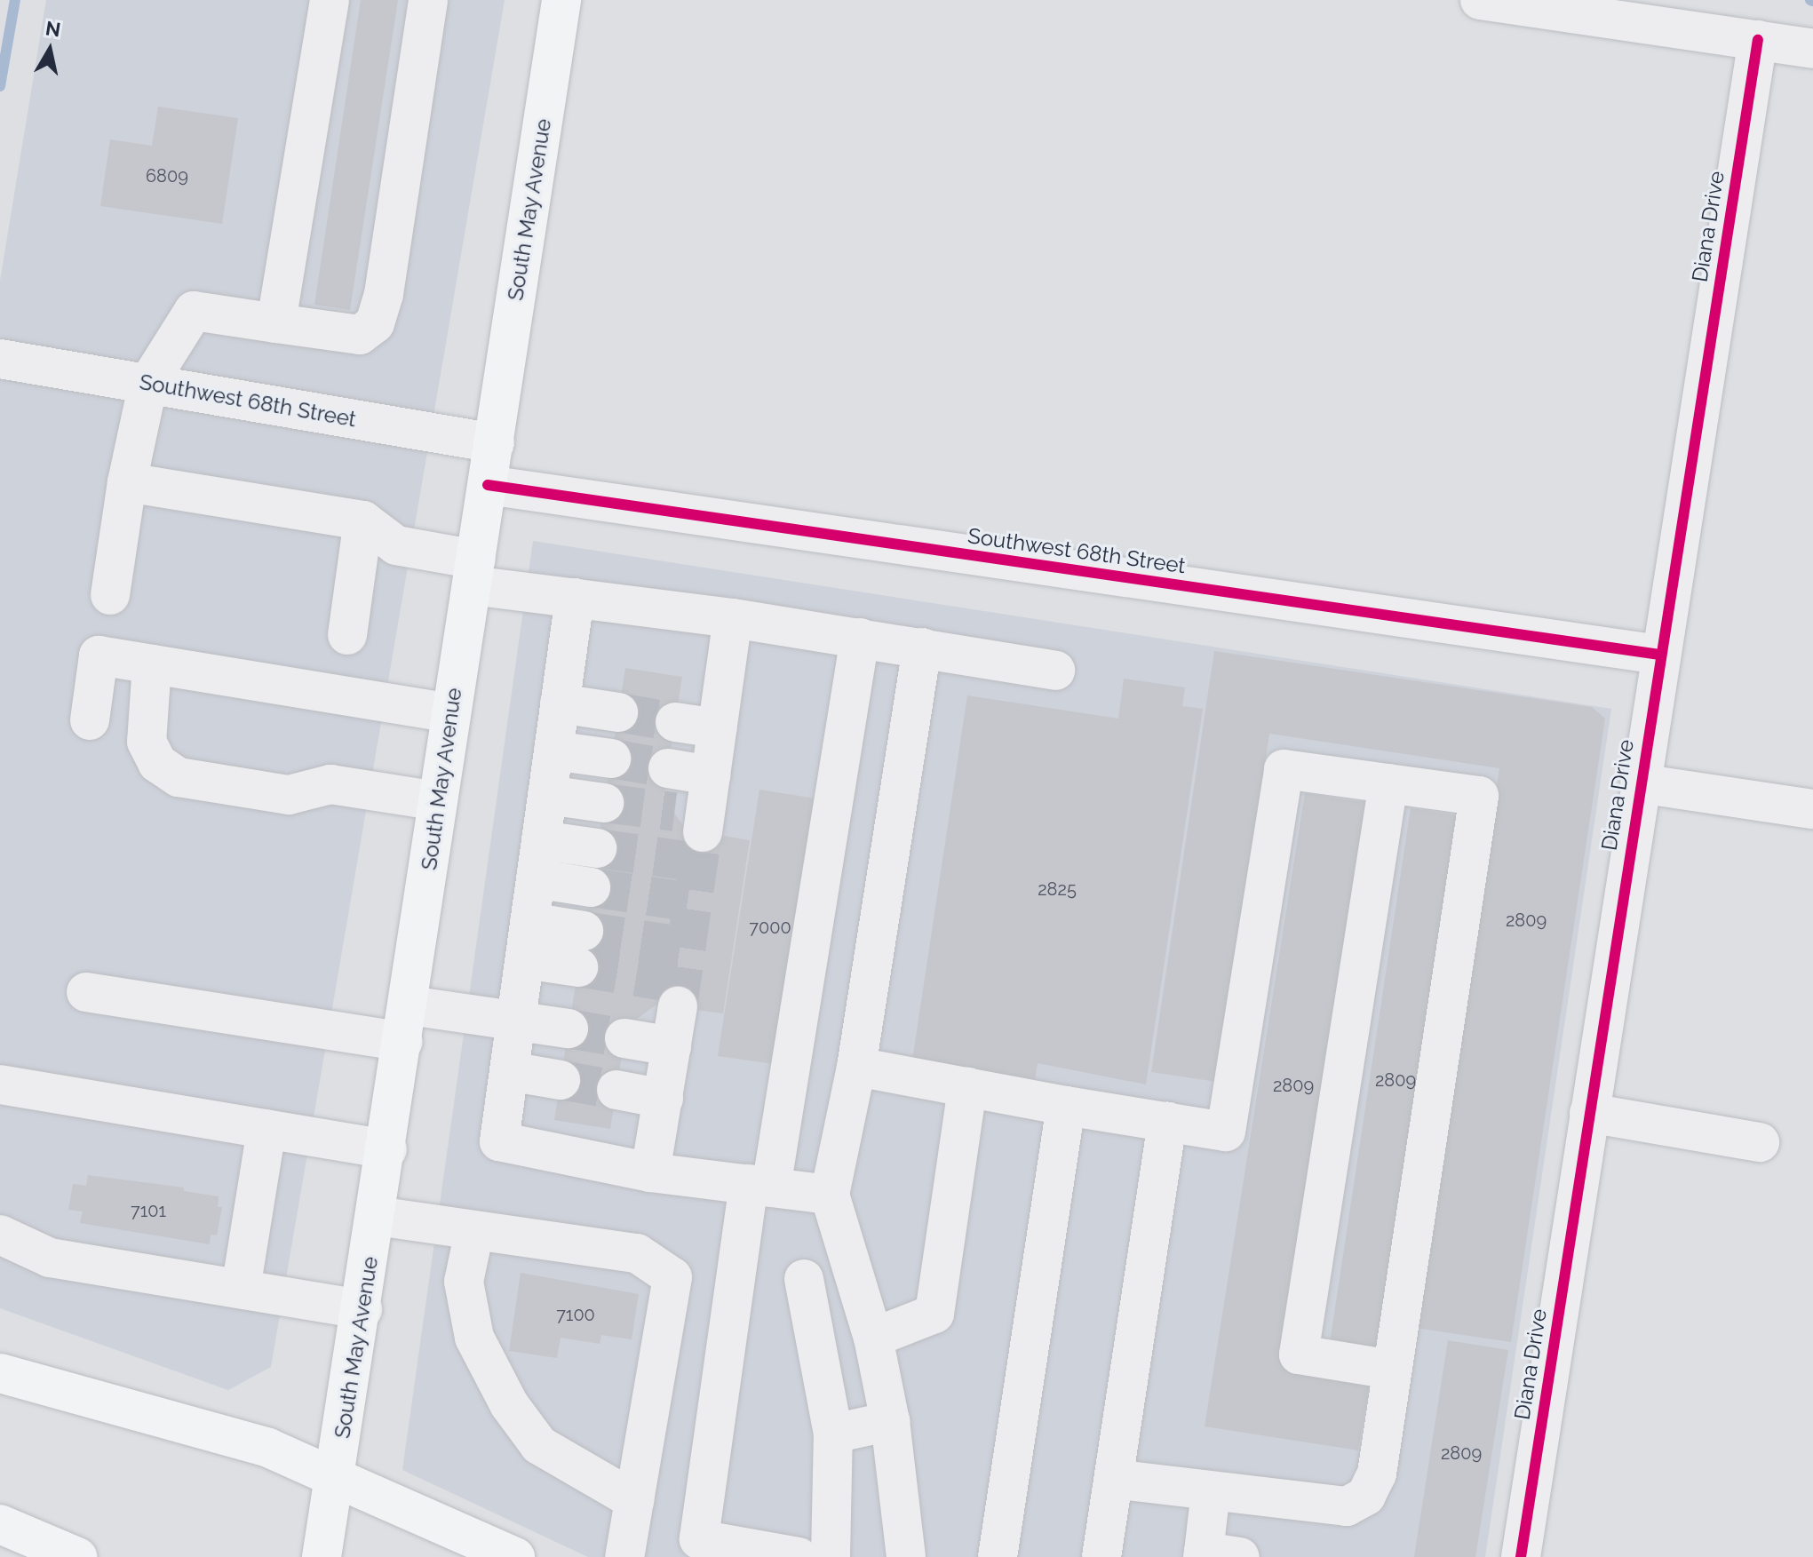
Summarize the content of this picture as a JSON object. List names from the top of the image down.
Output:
{
  "streets": {
    "main road": ["South May Avenue"],
    "street": ["Diana Drive", "Southwest 68th Street"]
  },
  "crossings": [
    ["South May Avenue", "Southwest 68th Street"],
    ["Diana Drive", "Southwest 68th Street"]
  ],
  "house_numbers": [
    "6809",
    "2825",
    "2809",
    "7000",
    "2809",
    "2809",
    "7101",
    "7100",
    "2809"
  ],
  "north": "top"
}
